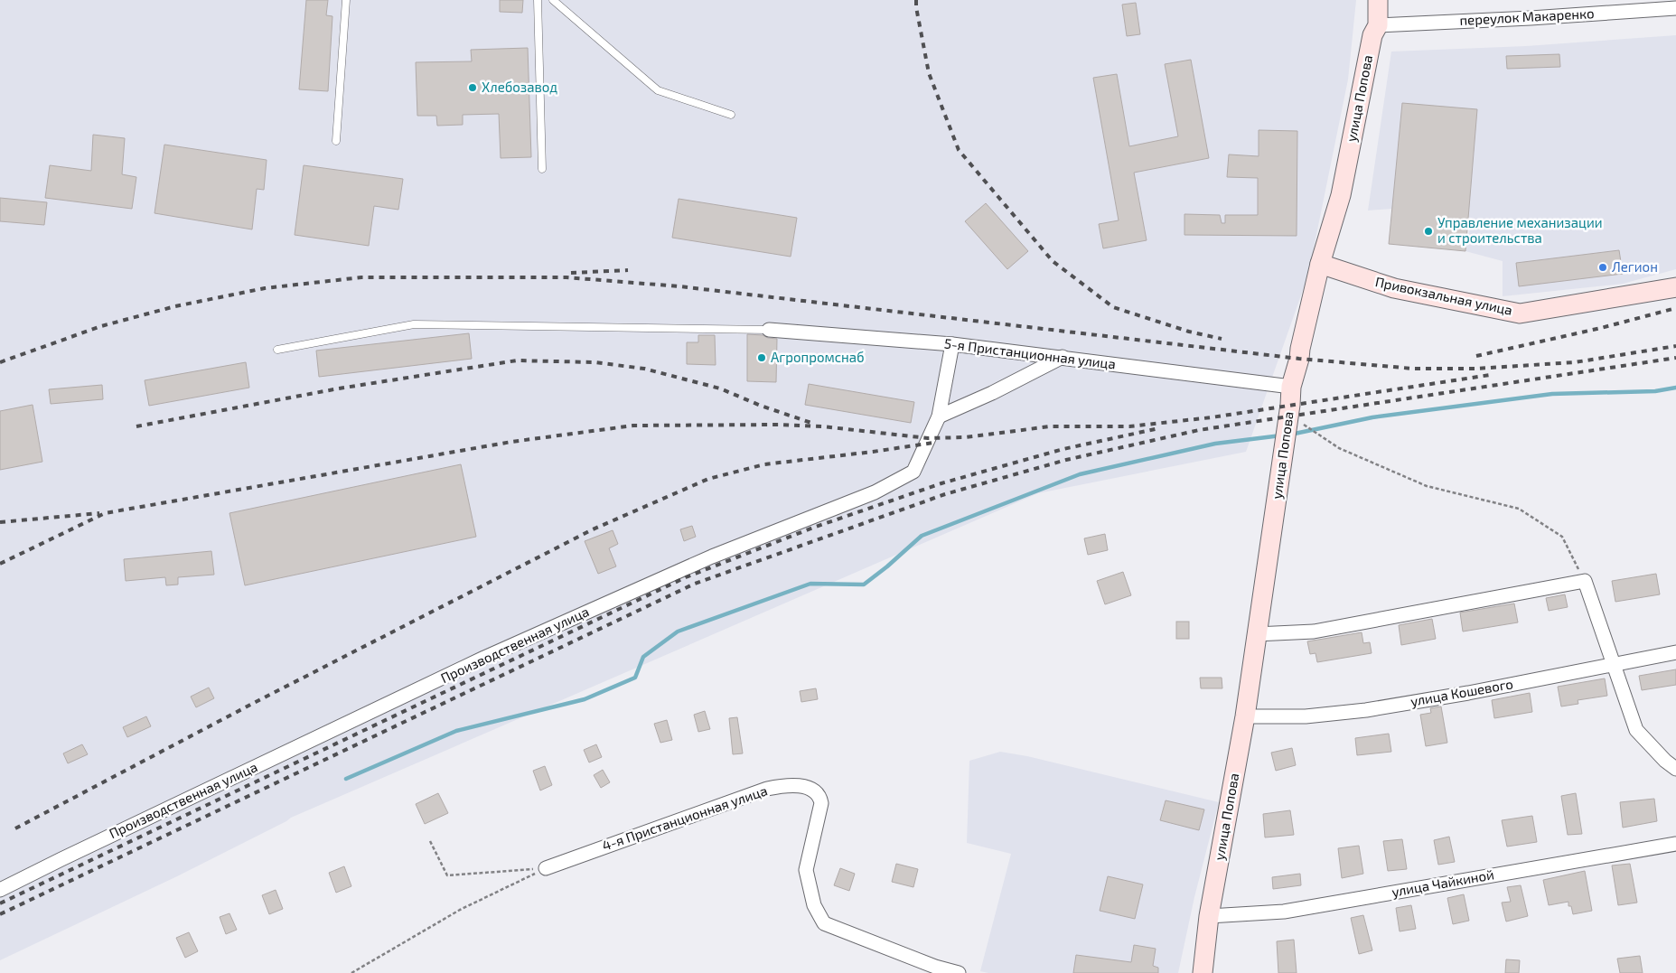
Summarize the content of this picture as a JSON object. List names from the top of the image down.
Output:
{
  "streets": {
    "street": [
      "переулок Макаренко",
      "улица Попова",
      "Привокзальная улица",
      "5-я Пристанционная улица",
      "Производственная улица",
      "улица Кошевого",
      "4-я Пристанционная улица",
      "улица Чайкиной"
    ]
  },
  "crossings": [
    ["переулок Макаренко", "улица Попова"],
    ["улица Попова", "Привокзальная улица"],
    ["улица Попова", "5-я Пристанционная улица"],
    ["улица Попова", "улица Кошевого"],
    ["улица Попова", "улица Чайкиной"],
    ["5-я Пристанционная улица", "Производственная улица"]
  ],
  "places": [
    "Хлебозавод",
    "Управление механизации и строительства",
    "Легион",
    "Агропромснаб"
  ]
}
